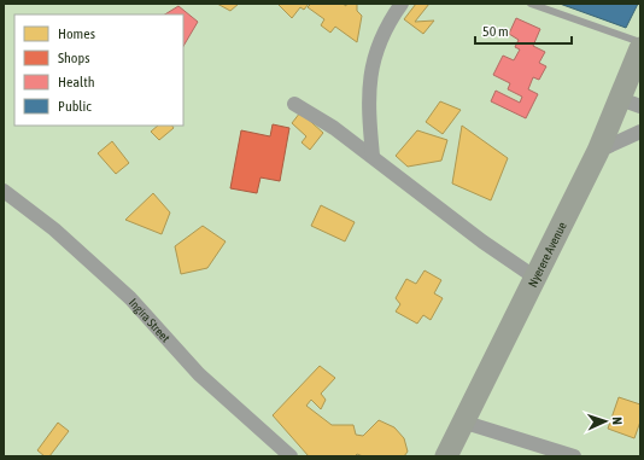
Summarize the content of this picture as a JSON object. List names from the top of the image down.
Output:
{
  "streets": {
    "main road": ["Nyerere Avenue"],
    "street": ["Ingira Street"]
  },
  "legend": [
    "Homes",
    "Shops",
    "Health",
    "Public"
  ],
  "scale_bar": "50 m",
  "north": "right"
}
